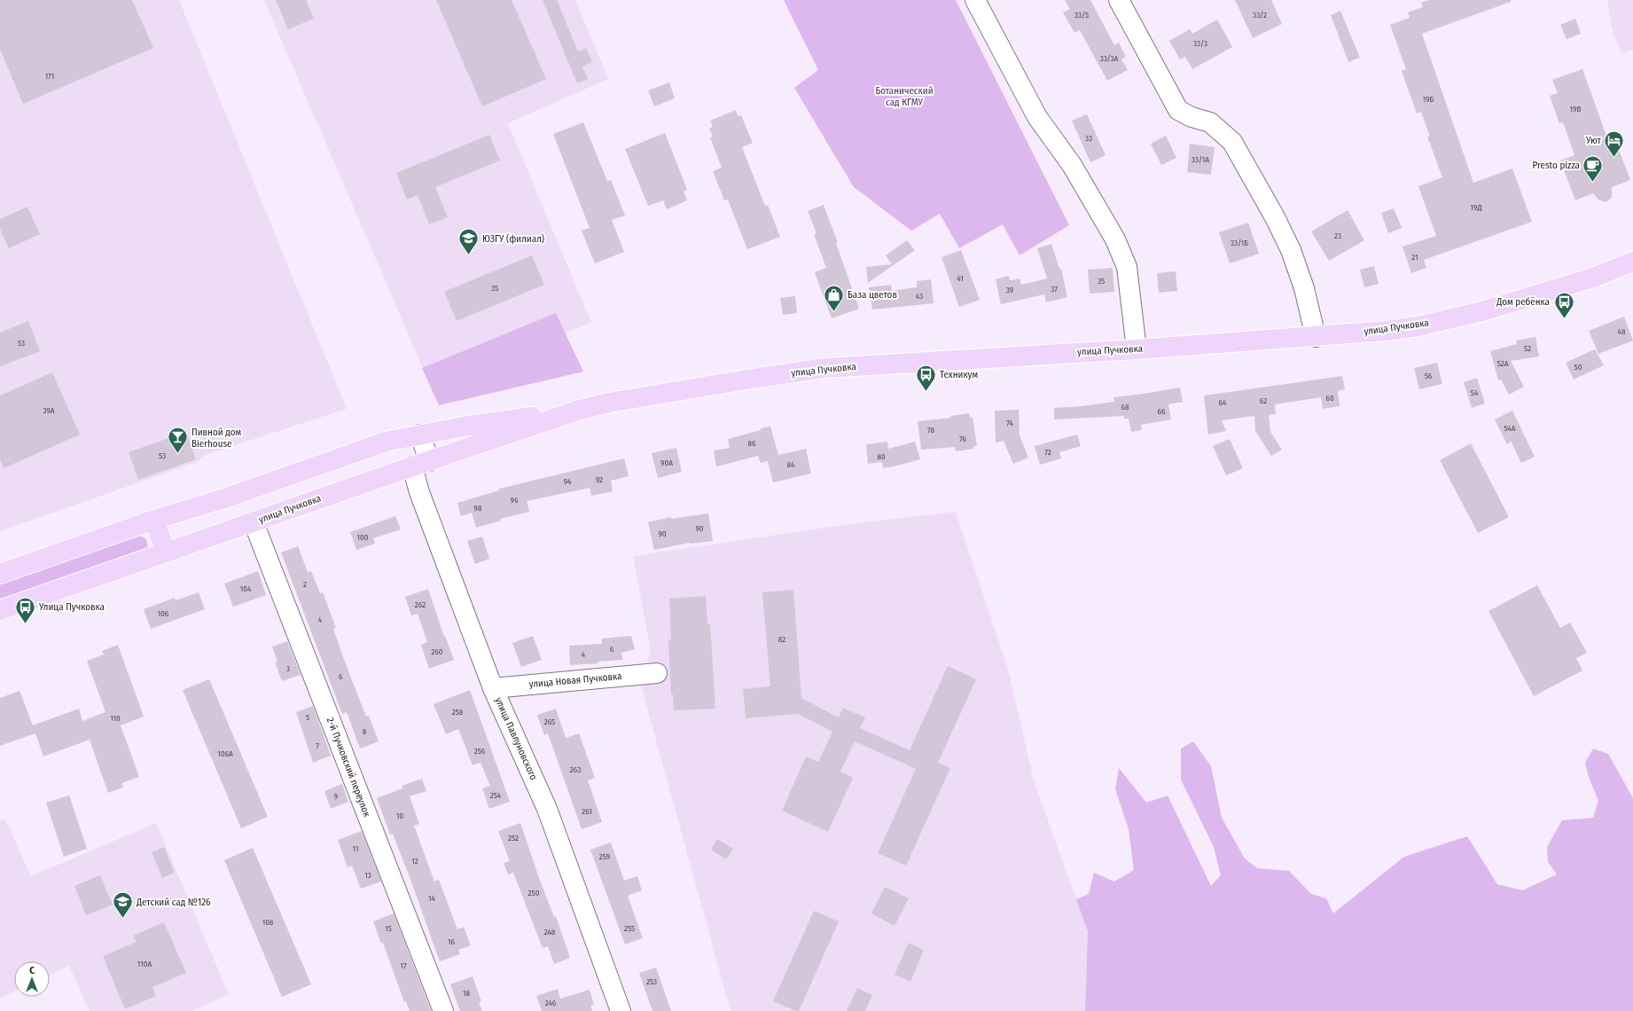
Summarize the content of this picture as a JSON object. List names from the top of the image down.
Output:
{
  "streets": {
    "main road": ["улица Пучковка"],
    "street": ["улица Новая Пучковка", "улица Павлуновского", "2-й Пучковский переулок"]
  },
  "crossings": [
    ["улица Пучковка", "улица Павлуновского"],
    ["улица Пучковка", "2-й Пучковский переулок"],
    ["улица Новая Пучковка", "улица Павлуновского"]
  ],
  "parks": ["Ботанический сад КГМУ"],
  "places": {
    "hotel": ["Уют"],
    "cafe": ["Presto pizza"],
    "school or university": ["ЮЗГУ (филиал)", "Детский сад №126"],
    "shop": ["База цветов"],
    "bus stop": ["Дом ребёнка", "Техникум", "Улица Пучковка"],
    "bar": ["Пивной дом Bierhouse"]
  },
  "house_numbers": [
    "33/5",
    "33/2",
    "33/3",
    "33/3А",
    "171",
    "19Б",
    "19В",
    "33",
    "33/1А",
    "19Д",
    "23",
    "33/1Б",
    "21",
    "41",
    "35",
    "35",
    "37",
    "39",
    "43",
    "48",
    "53",
    "52",
    "52А",
    "50",
    "56",
    "54",
    "60",
    "62",
    "64",
    "68",
    "39А",
    "66",
    "74",
    "54А",
    "78",
    "76",
    "86",
    "72",
    "53",
    "80",
    "90А",
    "84",
    "92",
    "94",
    "96",
    "98",
    "90",
    "90",
    "100",
    "2",
    "104",
    "262",
    "106",
    "4",
    "82",
    "6",
    "260",
    "4",
    "3",
    "6",
    "258",
    "5",
    "110",
    "265",
    "8",
    "7",
    "256",
    "106А",
    "263",
    "254",
    "9",
    "261",
    "10",
    "252",
    "11",
    "259",
    "12",
    "13",
    "250",
    "14",
    "108",
    "15",
    "255",
    "248",
    "16",
    "110А",
    "17",
    "253",
    "18",
    "246"
  ],
  "north": "top"
}
